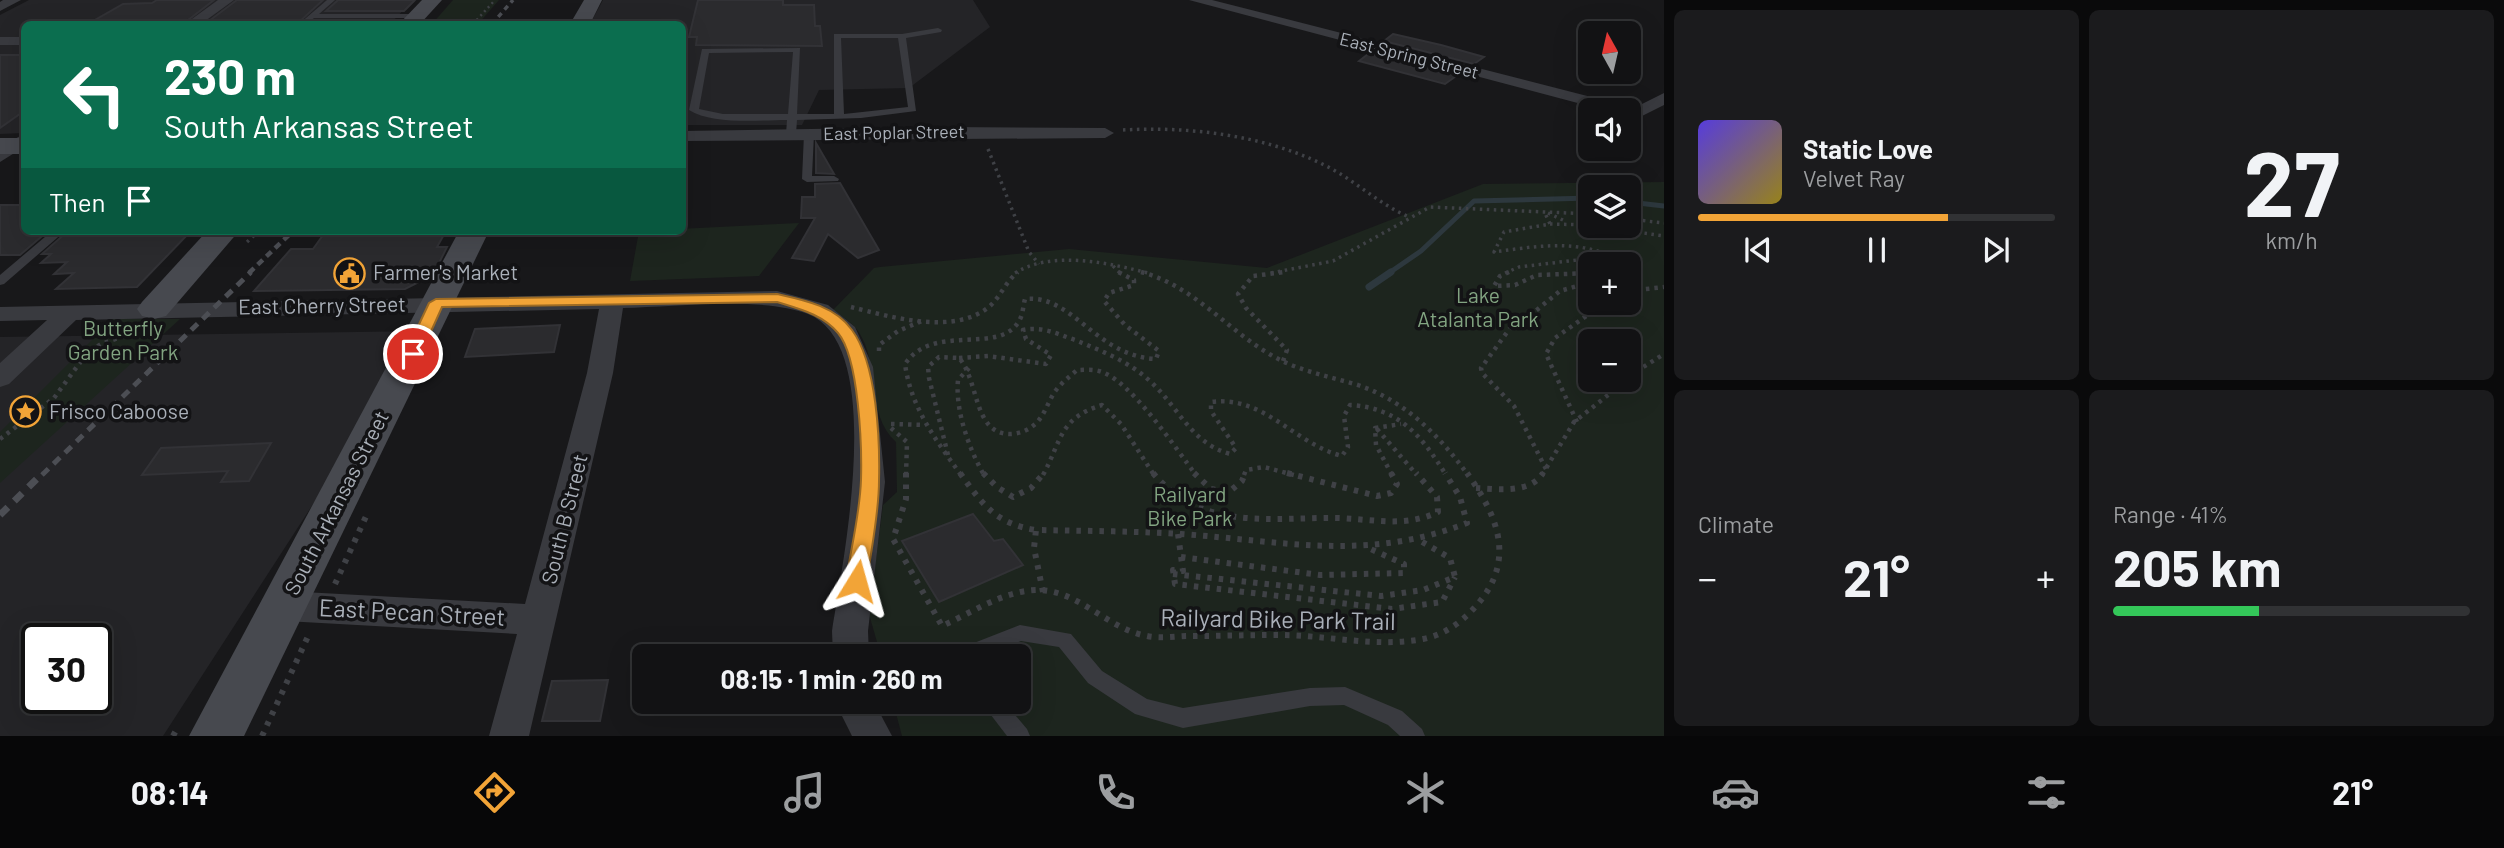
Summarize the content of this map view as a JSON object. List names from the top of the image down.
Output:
{
  "streets": {
    "street": [
      "East Spring Street",
      "East Poplar Street",
      "East Cherry Street",
      "South Arkansas Street",
      "South B Street",
      "East Pecan Street"
    ],
    "path": ["Railyard Bike Park Trail"]
  },
  "crossings": [
    ["East Cherry Street", "South Arkansas Street"],
    ["East Cherry Street", "South B Street"],
    ["South Arkansas Street", "East Pecan Street"],
    ["South B Street", "East Pecan Street"]
  ],
  "parks": ["Lake Atalanta Park", "Butterfly Garden Park", "Railyard Bike Park"],
  "places": {
    "public building": ["Farmer's Market"],
    "place": ["Frisco Caboose"]
  },
  "north": "top",
  "page": {
    "tile": [
      ["27", "km/h"],
      "Climate",
      ["Range · 41%", "205 km"]
    ],
    "map_buttons": ["+", "−"],
    "turn": ["230 m", "South Arkansas Street"],
    "song": ["Static Love", "Velvet Ray"],
    "then": "Then",
    "heat": ["−", "21°", "+"],
    "limit": "30",
    "trip": "08:15 · 1 min · 260 m",
    "tabs": ["08:14", "21°"]
  }
}
